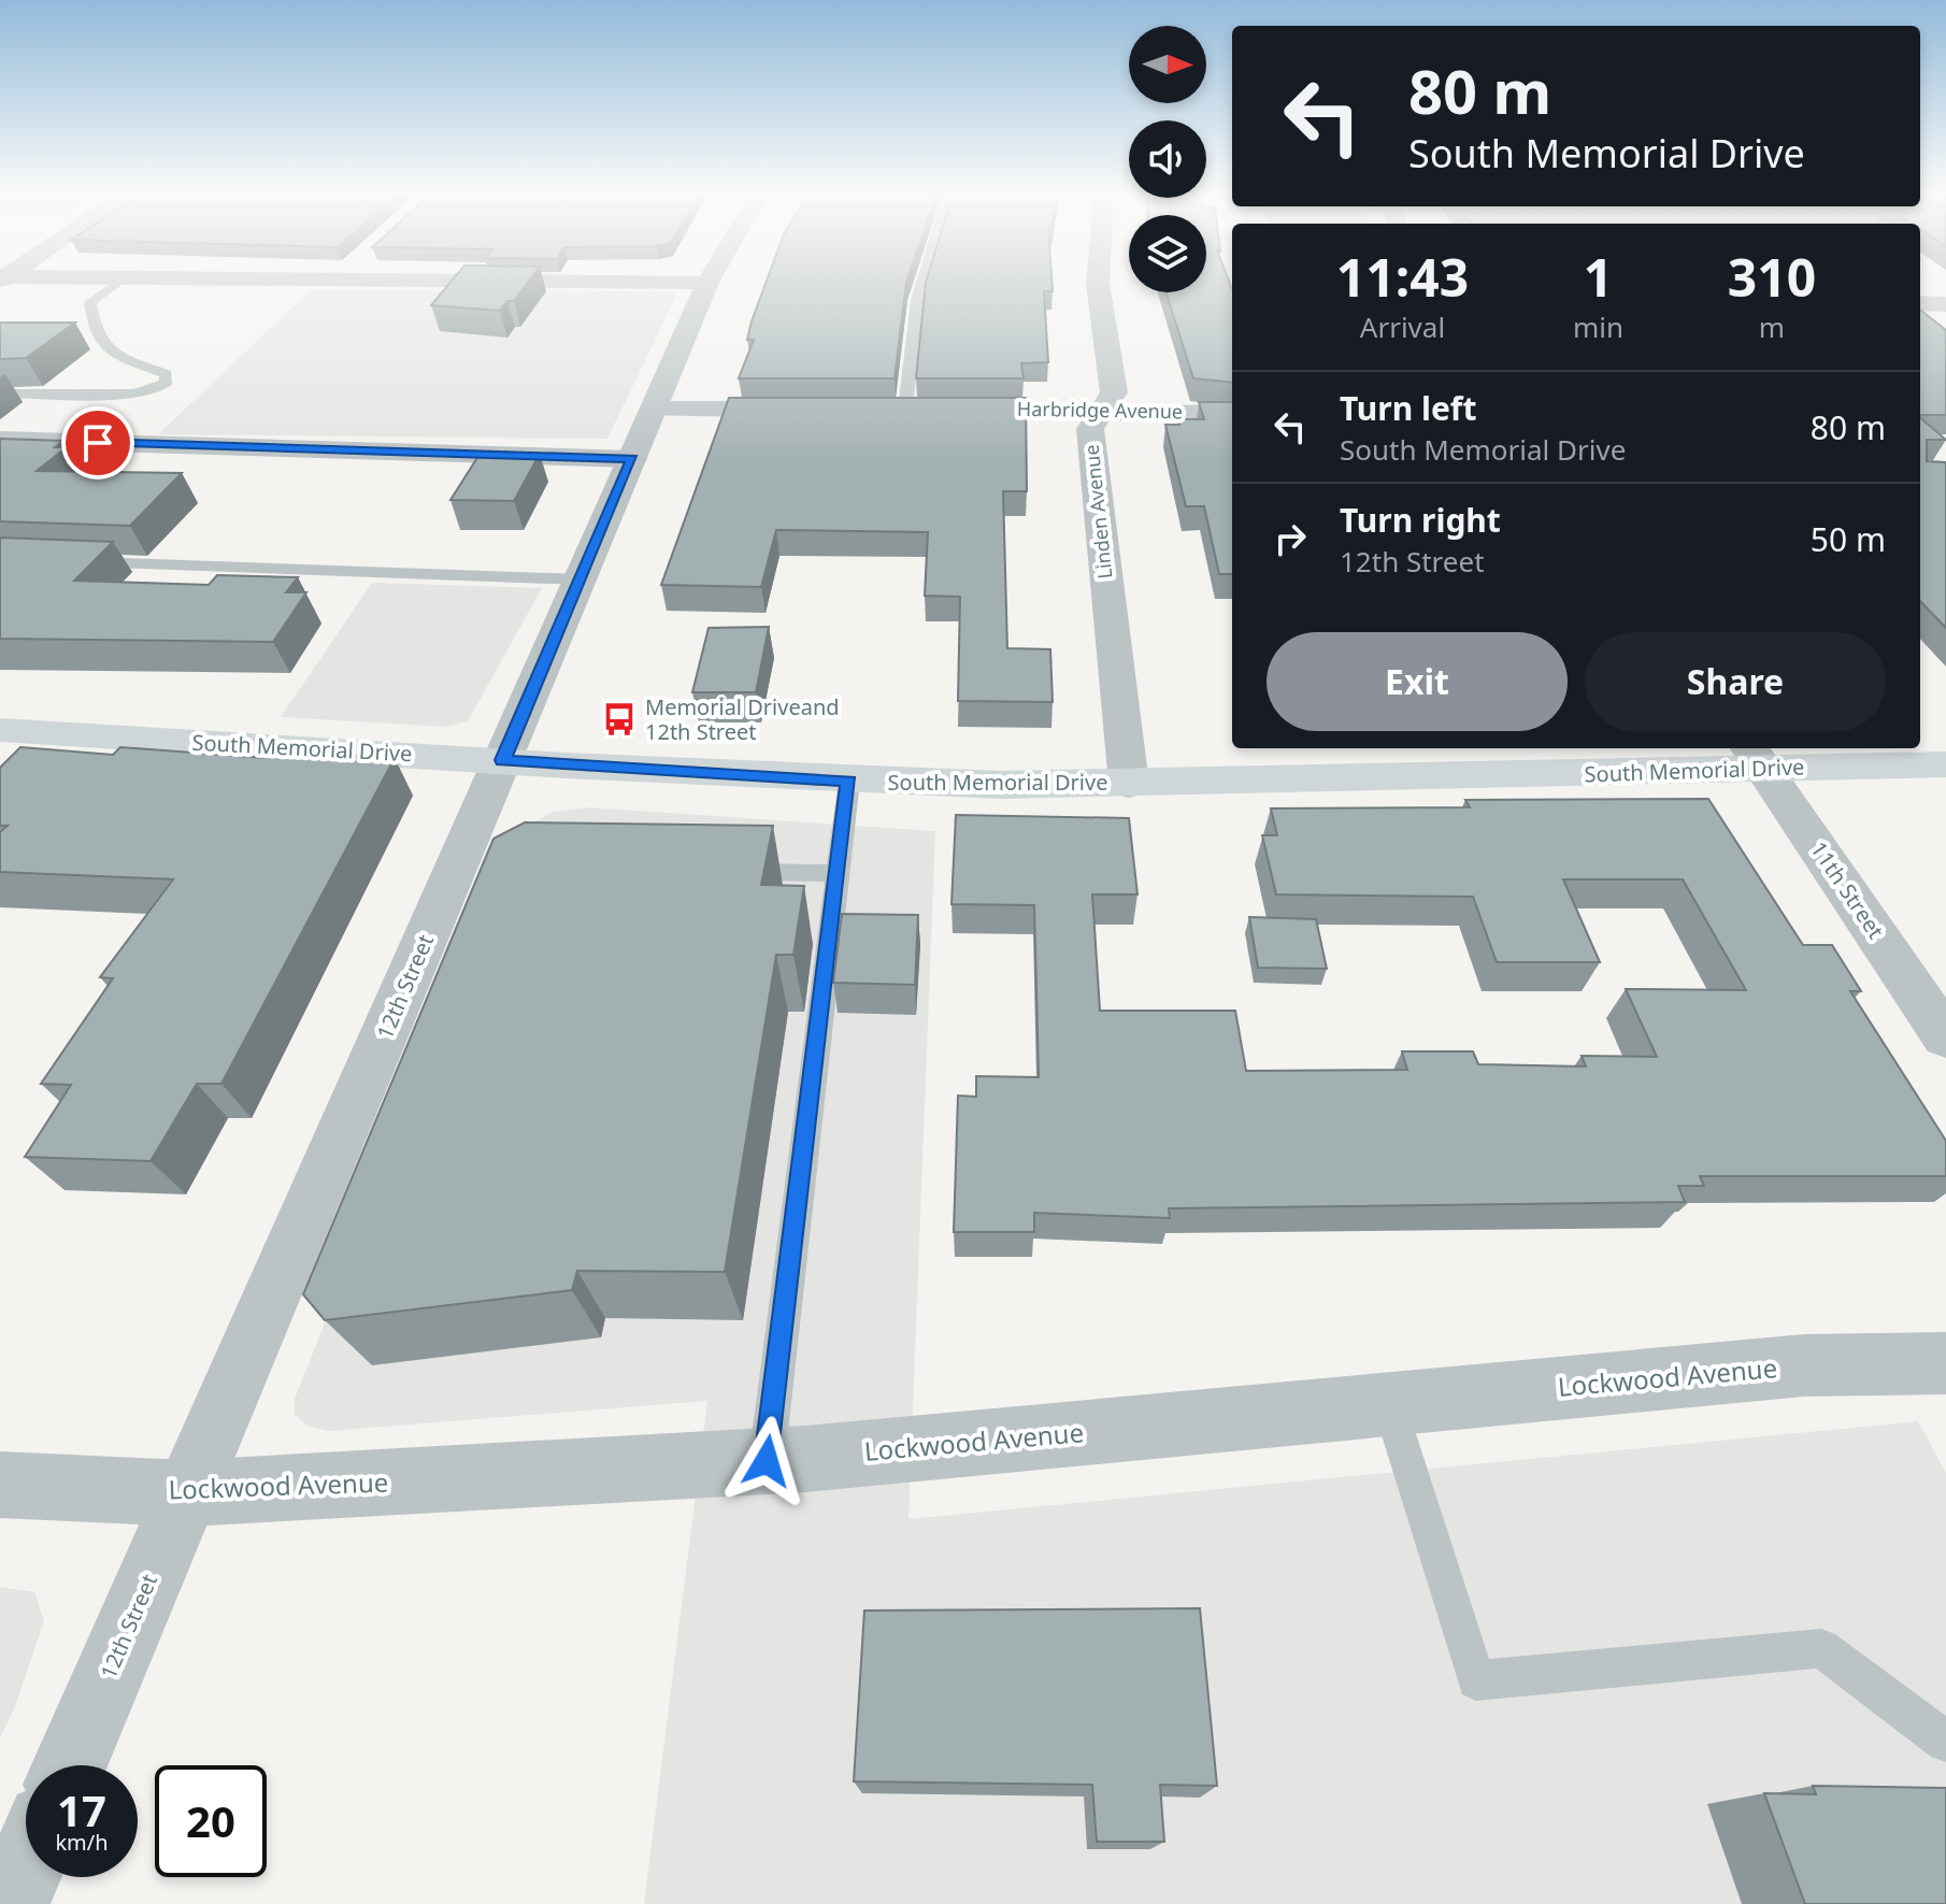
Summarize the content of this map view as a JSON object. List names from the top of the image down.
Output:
{
  "streets": {
    "main road": ["South Memorial Drive"],
    "street": [
      "Harbridge Avenue",
      "Linden Avenue",
      "11th Street",
      "12th Street",
      "Lockwood Avenue"
    ]
  },
  "crossings": [
    ["Harbridge Avenue", "Linden Avenue"],
    ["Linden Avenue", "South Memorial Drive"],
    ["South Memorial Drive", "11th Street"],
    ["South Memorial Drive", "12th Street"],
    ["12th Street", "Lockwood Avenue"]
  ],
  "places": {
    "bus stop": ["Memorial Driveand 12th Street"]
  },
  "north": "right",
  "page": {
    "turn": ["80 m", "South Memorial Drive"],
    "eta": [
      "11:43",
      "Arrival",
      "1",
      "min",
      "310",
      "m"
    ],
    "list": [
      {
        "name": "Turn left",
        "note": "South Memorial Drive",
        "value": "80 m"
      },
      {
        "name": "Turn right",
        "note": "12th Street",
        "value": "50 m"
      }
    ],
    "buttons": ["Exit", "Share"],
    "speed": "17 km/h",
    "limit": "20"
  }
}
